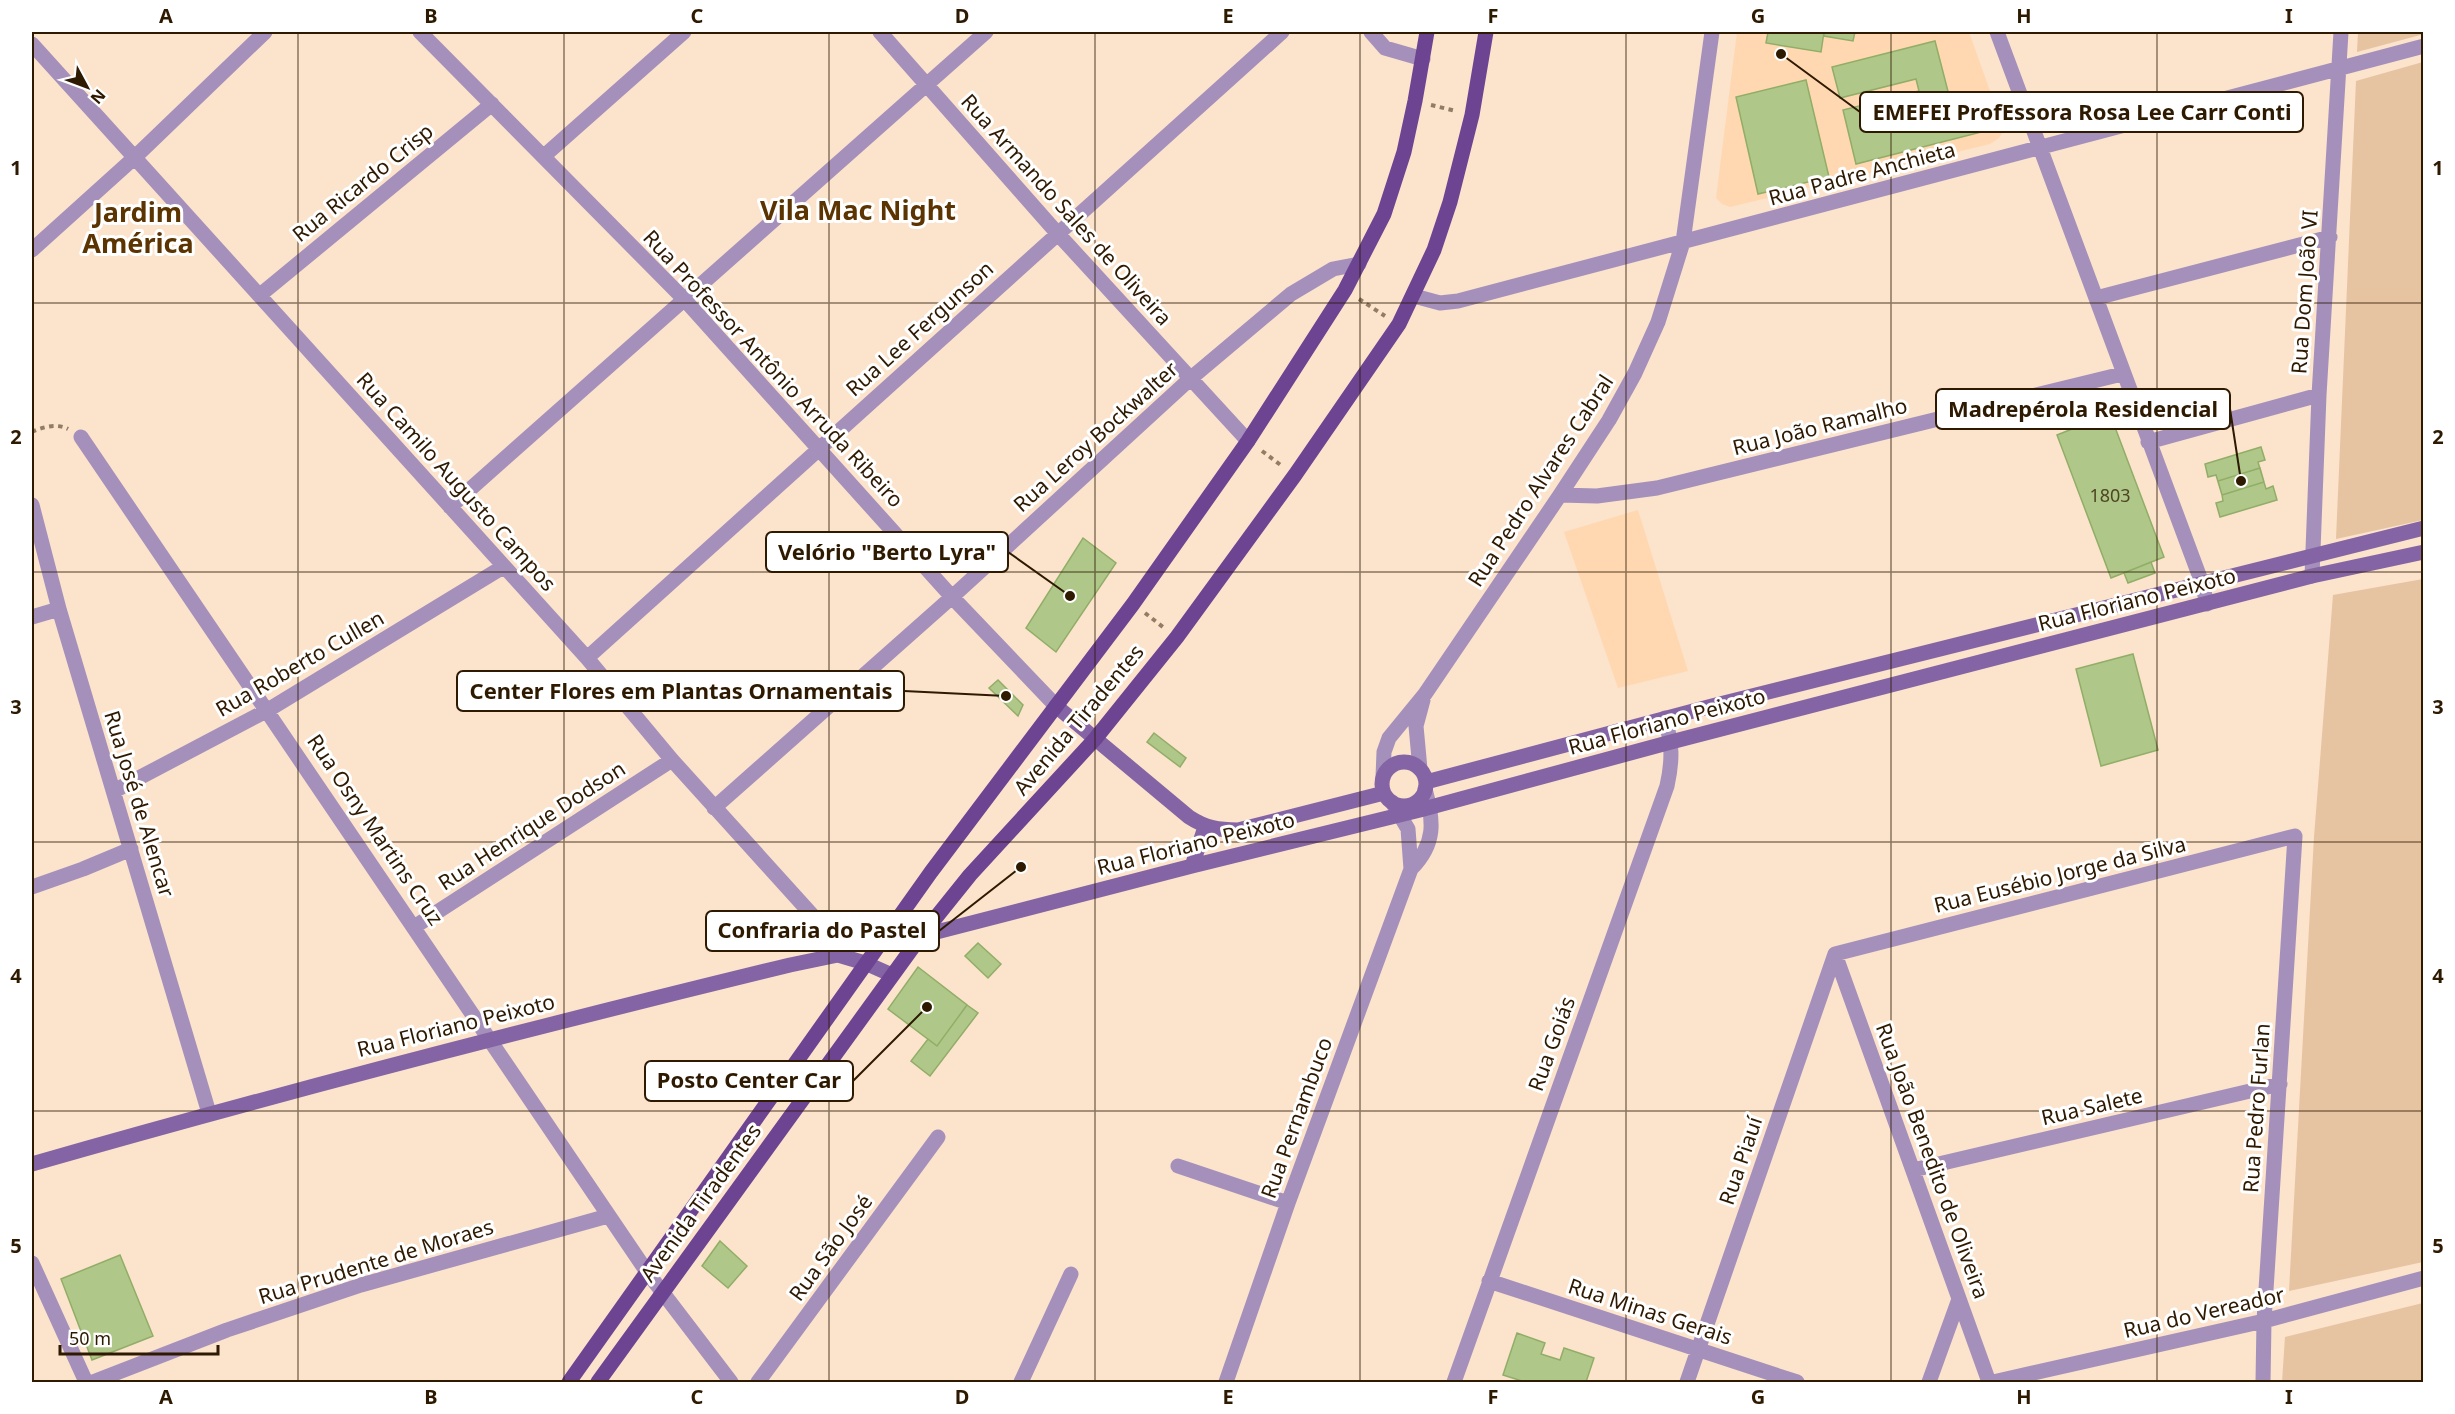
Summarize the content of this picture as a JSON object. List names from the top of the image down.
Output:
{
  "streets": {
    "main road": ["Rua Professor Antônio Arruda Ribeiro", "Rua Floriano Peixoto", "Avenida Tiradentes"],
    "street": [
      "Rua Padre Anchieta",
      "Rua Ricardo Crisp",
      "Rua Armando Sales de Oliveira",
      "Rua Dom João VI",
      "Rua Lee Fergunson",
      "Rua João Ramalho",
      "Rua Leroy Bockwalter",
      "Rua Pedro Alvares Cabral",
      "Rua Camilo Augusto Campos",
      "Rua Roberto Cullen",
      "Rua José de Alencar",
      "Rua Henrique Dodson",
      "Rua Osny Martins Cruz",
      "Rua Eusébio Jorge da Silva",
      "Rua Goiás",
      "Rua Salete",
      "Rua Pedro Furlan",
      "Rua Pernambuco",
      "Rua Piauí",
      "Rua João Benedito de Oliveira",
      "Rua São José",
      "Rua Prudente de Moraes",
      "Rua Minas Gerais",
      "Rua do Vereador"
    ]
  },
  "crossings": [
    ["Rua Padre Anchieta", "Rua Dom João VI"],
    ["Rua Padre Anchieta", "Rua Pedro Alvares Cabral"],
    ["Rua Padre Anchieta", "Avenida Tiradentes"],
    ["Rua Ricardo Crisp", "Rua Professor Antônio Arruda Ribeiro"],
    ["Rua Ricardo Crisp", "Rua Camilo Augusto Campos"],
    ["Rua Armando Sales de Oliveira", "Rua Lee Fergunson"],
    ["Rua Armando Sales de Oliveira", "Rua Leroy Bockwalter"],
    ["Rua Armando Sales de Oliveira", "Avenida Tiradentes"],
    ["Rua Dom João VI", "Rua Floriano Peixoto"],
    ["Rua Lee Fergunson", "Rua Professor Antônio Arruda Ribeiro"],
    ["Rua Lee Fergunson", "Rua Camilo Augusto Campos"],
    ["Rua Professor Antônio Arruda Ribeiro", "Rua Leroy Bockwalter"],
    ["Rua Professor Antônio Arruda Ribeiro", "Rua Floriano Peixoto"],
    ["Rua Professor Antônio Arruda Ribeiro", "Avenida Tiradentes"],
    ["Rua João Ramalho", "Rua Pedro Alvares Cabral"],
    ["Rua Leroy Bockwalter", "Rua Camilo Augusto Campos"],
    ["Rua Leroy Bockwalter", "Avenida Tiradentes"],
    ["Rua Pedro Alvares Cabral", "Rua Floriano Peixoto"],
    ["Rua Pedro Alvares Cabral", "Rua Pernambuco"],
    ["Rua Camilo Augusto Campos", "Rua Floriano Peixoto"],
    ["Rua Camilo Augusto Campos", "Rua Roberto Cullen"],
    ["Rua Camilo Augusto Campos", "Rua Henrique Dodson"],
    ["Rua Floriano Peixoto", "Avenida Tiradentes"],
    ["Rua Floriano Peixoto", "Rua José de Alencar"],
    ["Rua Floriano Peixoto", "Rua Osny Martins Cruz"],
    ["Rua Floriano Peixoto", "Rua Goiás"],
    ["Rua Floriano Peixoto", "Rua Pernambuco"],
    ["Rua Roberto Cullen", "Rua José de Alencar"],
    ["Rua Roberto Cullen", "Rua Osny Martins Cruz"],
    ["Avenida Tiradentes", "Rua Osny Martins Cruz"],
    ["Rua Henrique Dodson", "Rua Osny Martins Cruz"],
    ["Rua Osny Martins Cruz", "Rua Prudente de Moraes"],
    ["Rua Eusébio Jorge da Silva", "Rua Pedro Furlan"],
    ["Rua Eusébio Jorge da Silva", "Rua Piauí"],
    ["Rua Eusébio Jorge da Silva", "Rua João Benedito de Oliveira"],
    ["Rua Goiás", "Rua Minas Gerais"],
    ["Rua Salete", "Rua Pedro Furlan"],
    ["Rua Salete", "Rua João Benedito de Oliveira"],
    ["Rua Pedro Furlan", "Rua do Vereador"],
    ["Rua Piauí", "Rua João Benedito de Oliveira"],
    ["Rua Piauí", "Rua Minas Gerais"],
    ["Rua João Benedito de Oliveira", "Rua do Vereador"]
  ],
  "districts": ["Vila Mac Night", "Jardim América"],
  "places": [
    "EMEFEI ProfEssora Rosa Lee Carr Conti",
    "Madrepérola Residencial",
    "Velório \"Berto Lyra\"",
    "Center Flores em Plantas Ornamentais",
    "Confraria do Pastel",
    "Posto Center Car"
  ],
  "house_numbers": ["1803"],
  "scale_bar": "50 m",
  "north": "bottom right",
  "grid": {
    "columns": [
      "A",
      "B",
      "C",
      "D",
      "E",
      "F",
      "G",
      "H",
      "I"
    ],
    "rows": [
      "1",
      "2",
      "3",
      "4",
      "5"
    ]
  }
}
